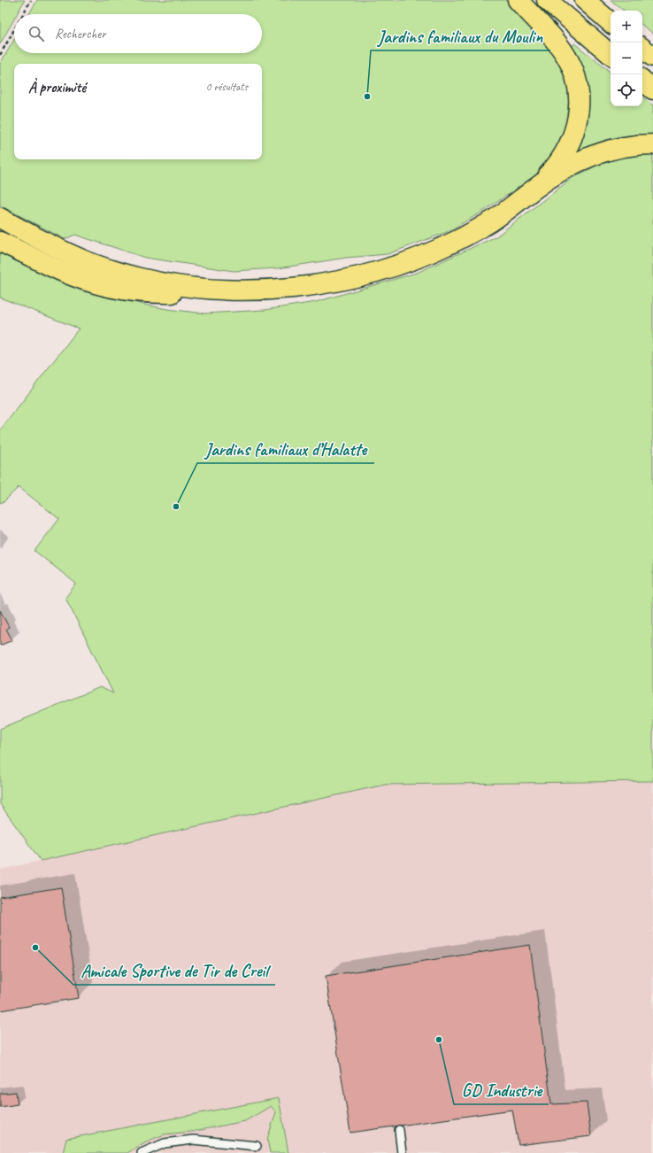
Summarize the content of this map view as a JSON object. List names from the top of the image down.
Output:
{
  "places": [
    "Jardins familiaux du Moulin",
    "Jardins familiaux d’Halatte",
    "Amicale Sportive de Tir de Creil",
    "GD Industrie"
  ],
  "page": {
    "map_buttons": ["+", "−"],
    "search": "Rechercher",
    "heading": ["À proximité", "0 résultats"]
  }
}
